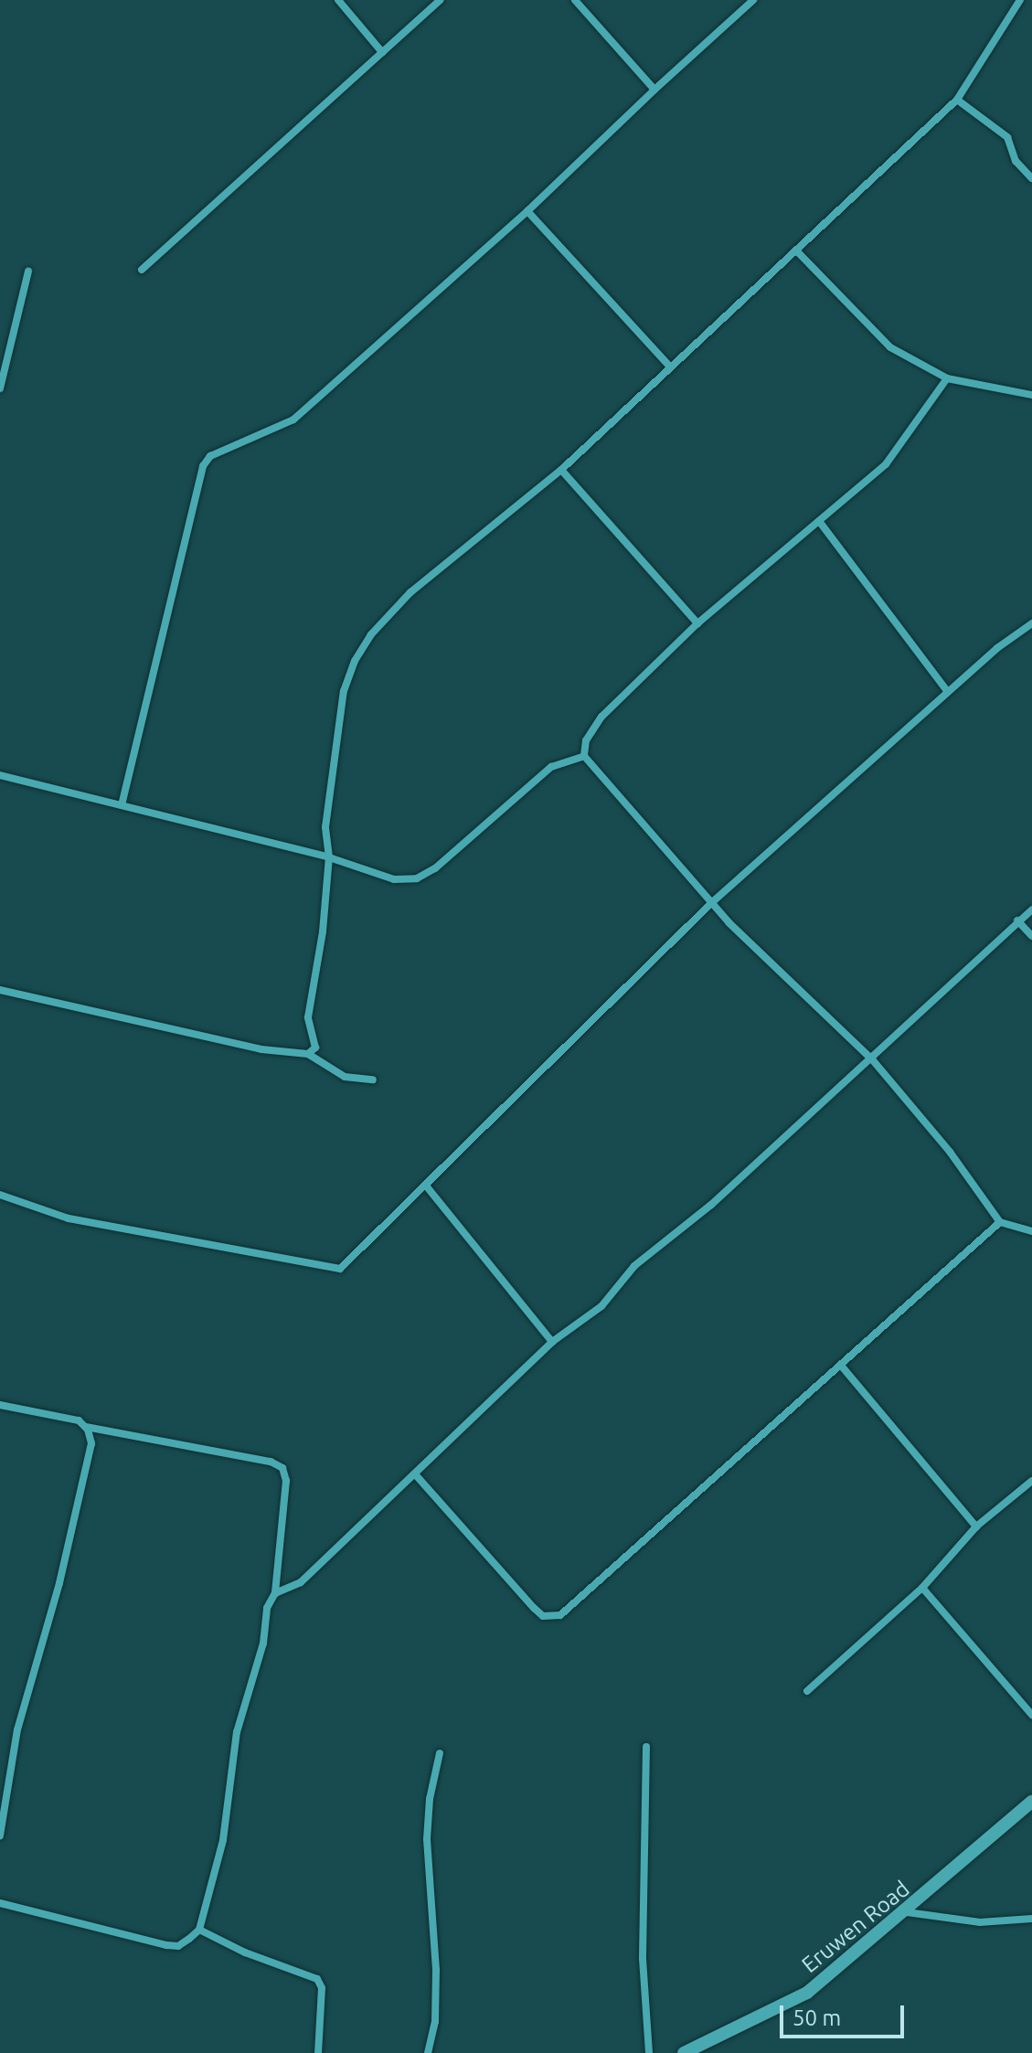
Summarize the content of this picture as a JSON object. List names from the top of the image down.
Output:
{
  "streets": {
    "street": ["Eruwen Road"]
  },
  "scale_bar": "50 m"
}
